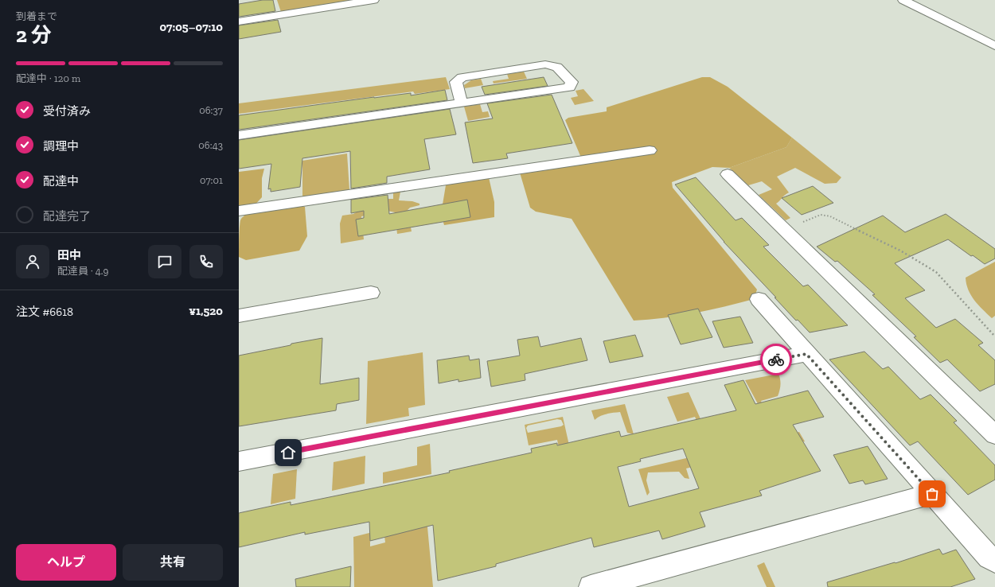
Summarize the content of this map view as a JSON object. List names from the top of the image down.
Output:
{
  "page": {
    "heading": ["2 分", "到着まで", "07:05–07:10"],
    "panel": [
      "田中",
      "配達員 · 4.9",
      "注文 #6618",
      "¥1,520"
    ],
    "bar": "配達中 · 120 m",
    "list": [
      ["受付済み", "06:37"],
      ["調理中", "06:43"],
      ["配達中", "07:01"],
      "配達完了"
    ],
    "buttons": ["ヘルプ", "共有"]
  }
}
